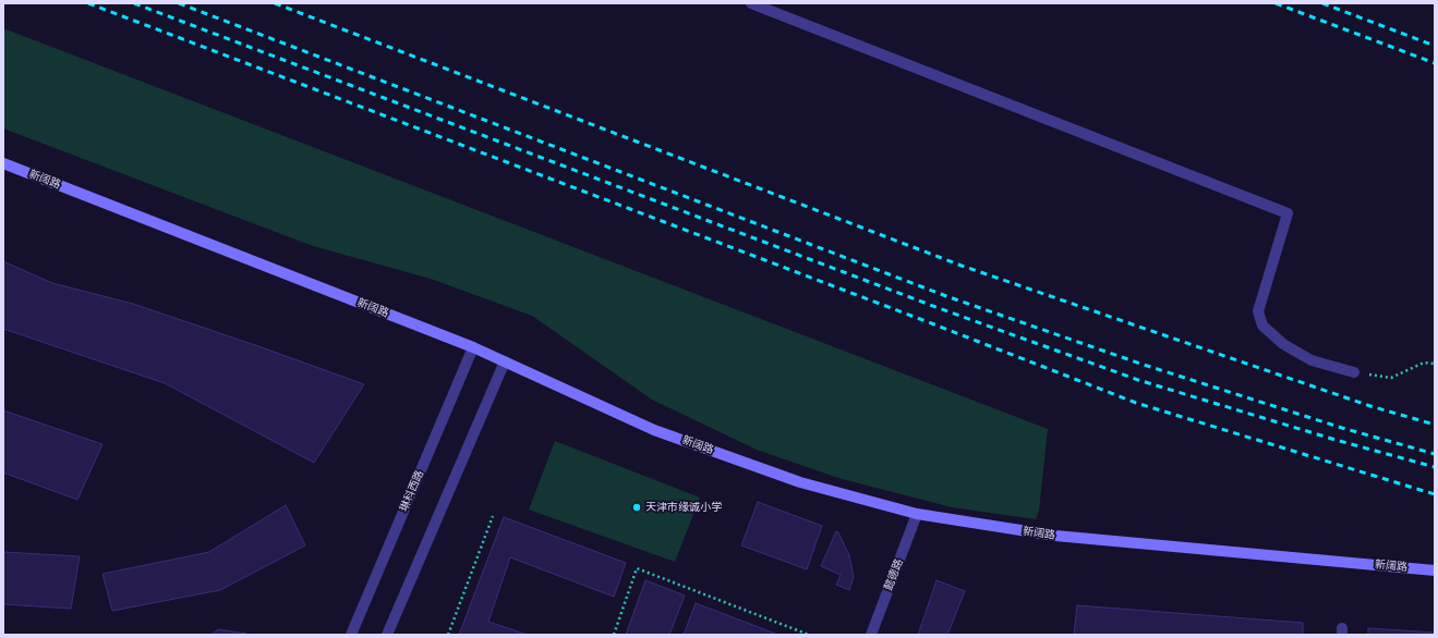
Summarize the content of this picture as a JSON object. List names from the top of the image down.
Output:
{
  "streets": {
    "main road": ["新阔路"],
    "street": ["琳科西路", "懿德路"]
  },
  "crossings": [
    ["新阔路", "琳科西路"],
    ["新阔路", "懿德路"]
  ],
  "places": ["天津市缘诚小学"]
}
